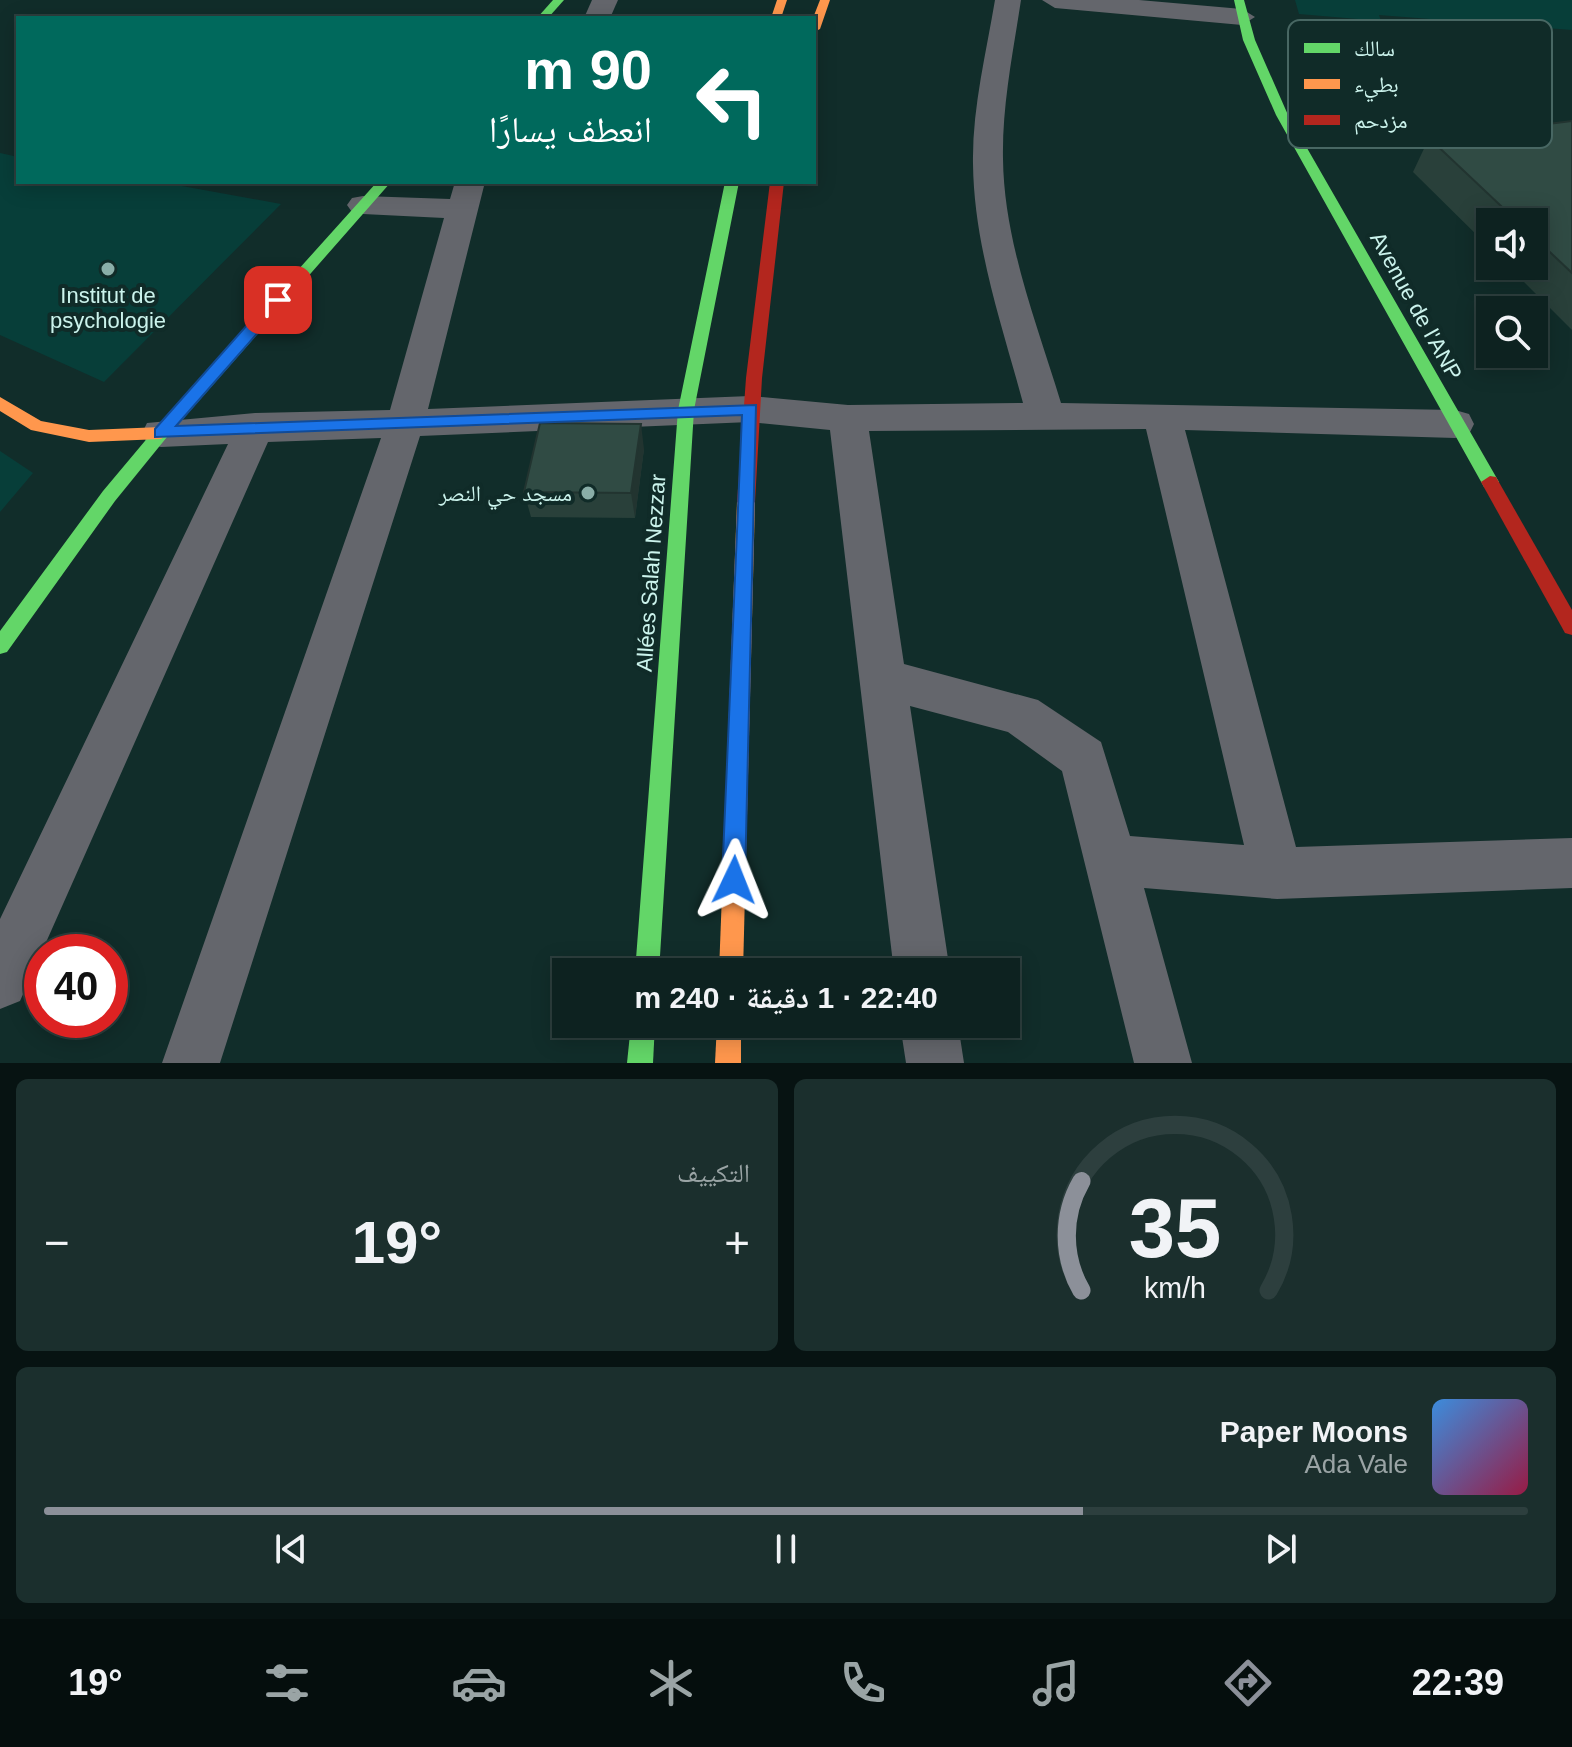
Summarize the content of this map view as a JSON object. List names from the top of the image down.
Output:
{
  "streets": {
    "street": ["Avenue de l'ANP", "Allées Salah Nezzar"]
  },
  "places": ["Institut de psychologie", "مسجد حي النصر"],
  "legend": ["سالك", "بطيء", "مزدحم"],
  "page": {
    "turn": ["90 m", "انعطف يسارًا"],
    "limit": "40",
    "trip": "22:40 · 1 دقيقة · 240 m",
    "tile": "التكييف",
    "heat": ["−", "19°", "+"],
    "song": ["Paper Moons", "Ada Vale"],
    "tabs": ["22:39", "19°"],
    "gauge": ["35", "km/h"]
  }
}
